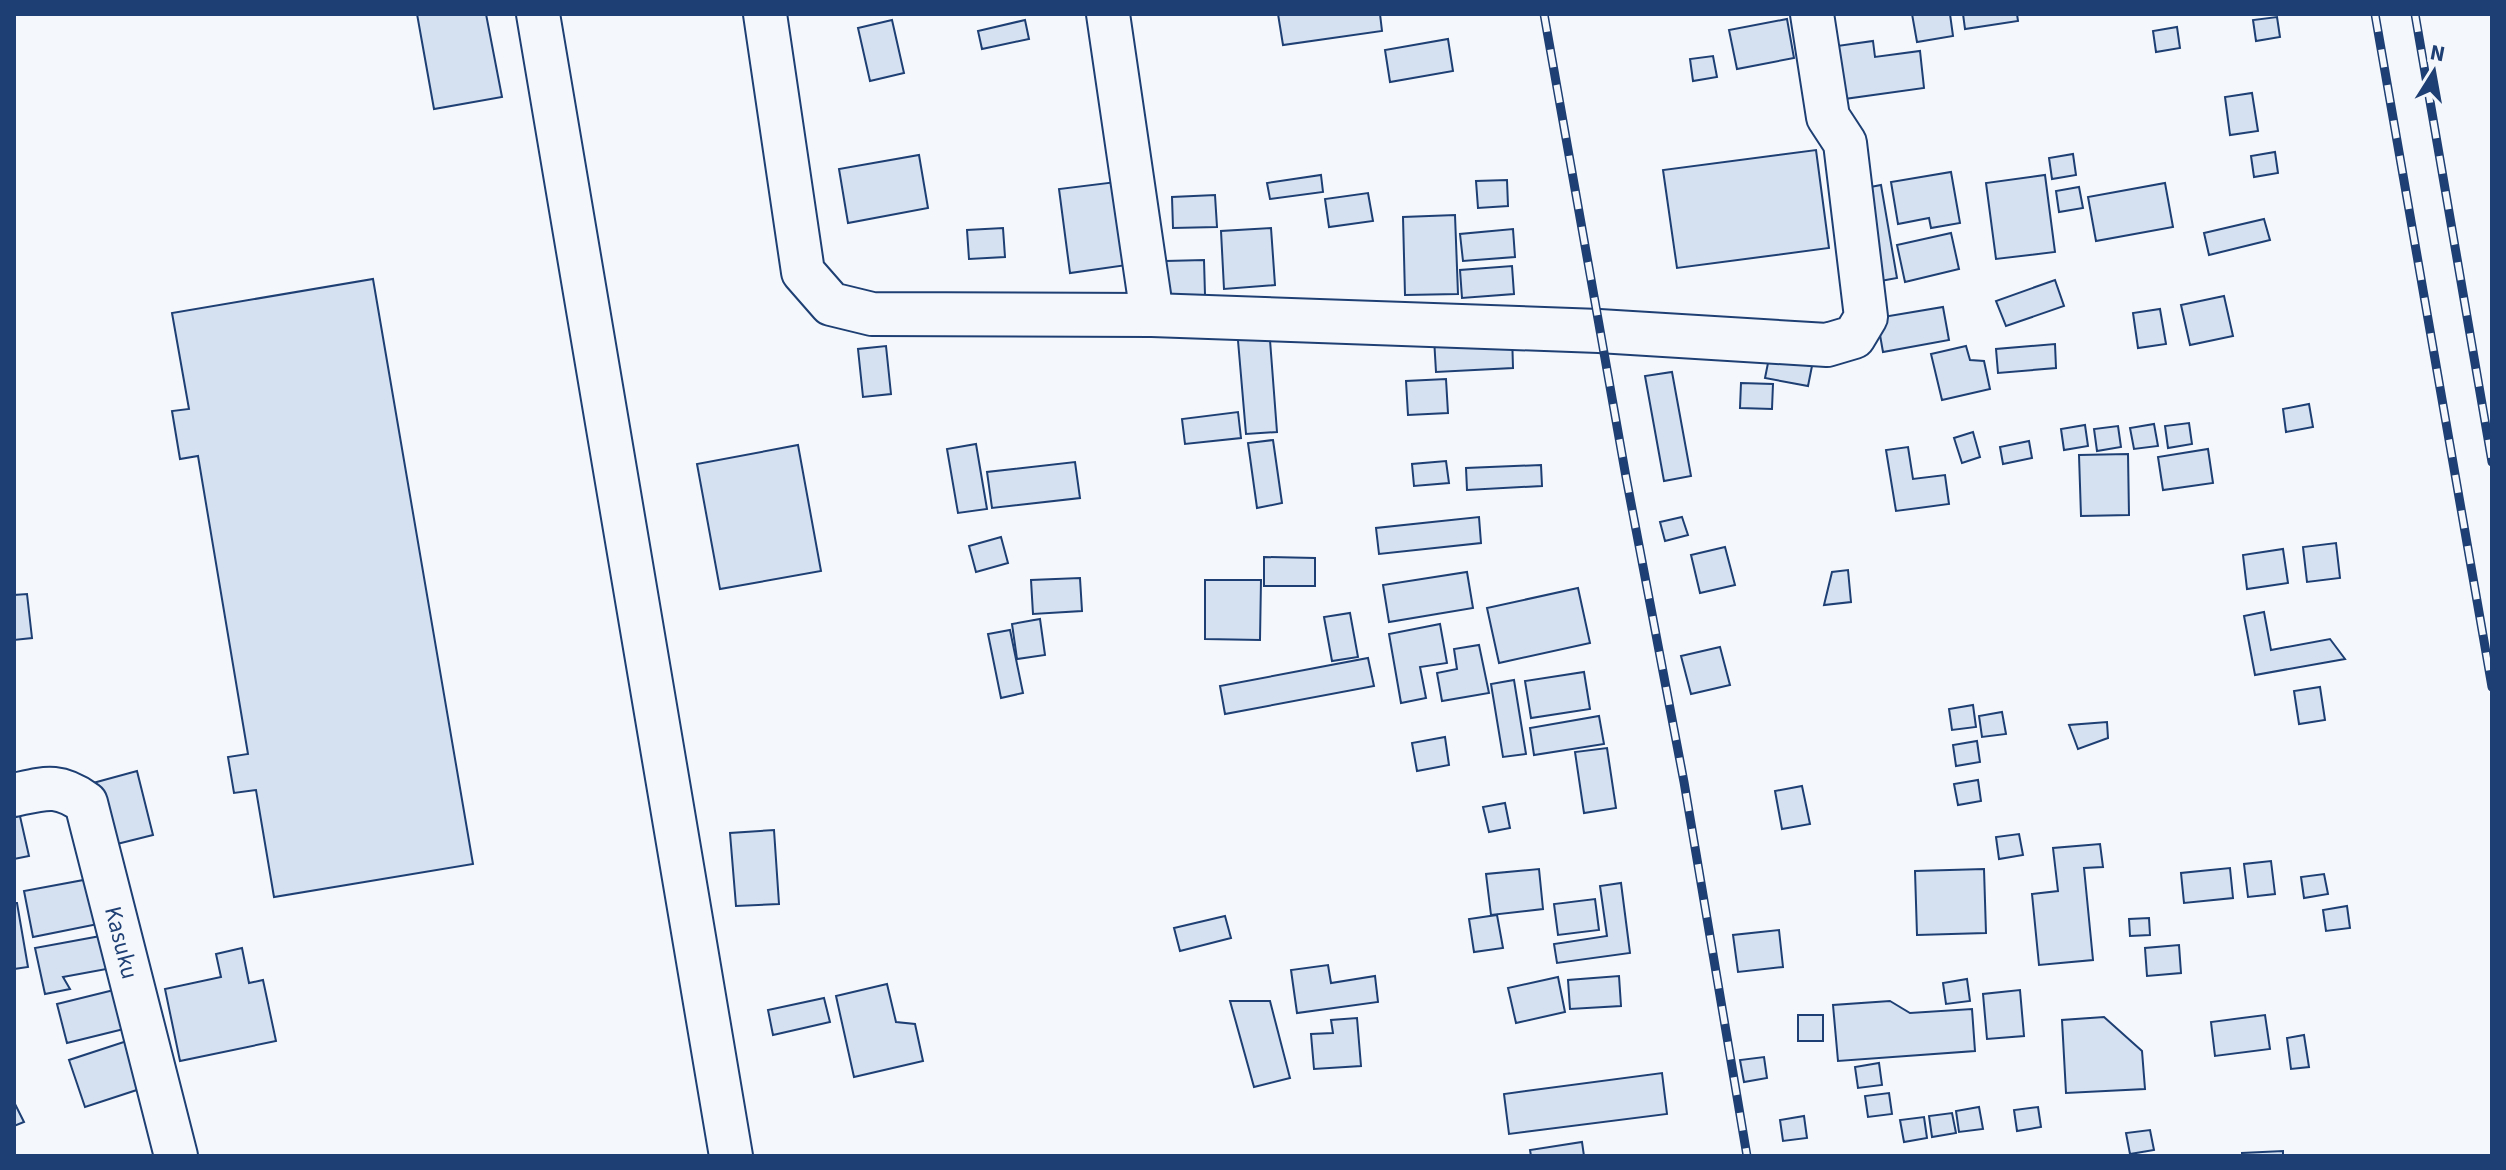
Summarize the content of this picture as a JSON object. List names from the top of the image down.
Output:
{
  "streets": {
    "street": ["Kasuku"]
  },
  "north": "top"
}
